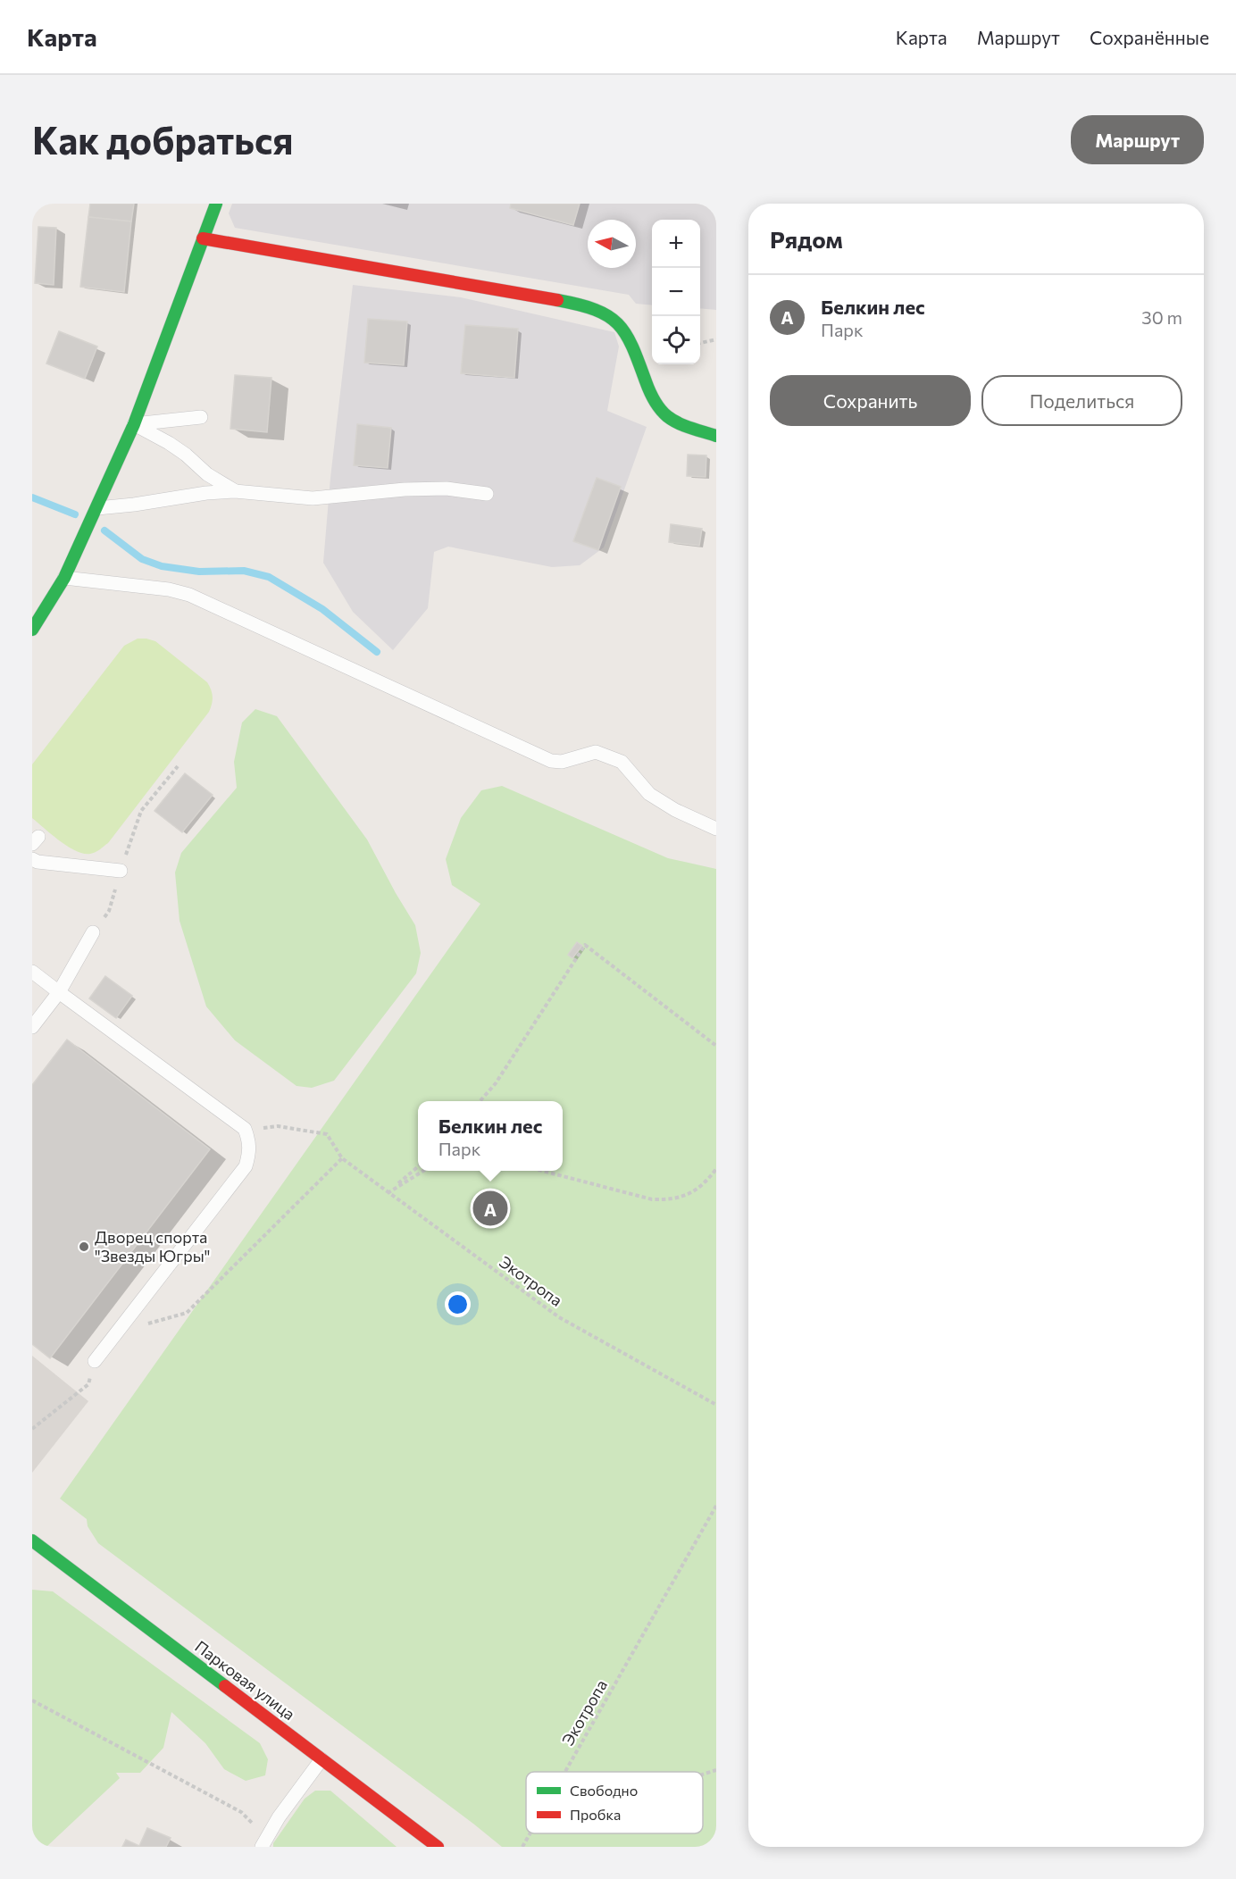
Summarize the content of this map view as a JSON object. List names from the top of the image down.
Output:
{
  "streets": {
    "street": ["Парковая улица"],
    "path": ["Экотропа"]
  },
  "places": ["Дворец спорта \"Звезды Югры\""],
  "legend": ["Свободно", "Пробка"],
  "north": "left",
  "page": {
    "header": "Карта",
    "nav": ["Карта", "Маршрут", "Сохранённые"],
    "buttons": [
      "Маршрут",
      ["Сохранить", "Поделиться"]
    ],
    "title": "Как добраться",
    "heading": "Рядом",
    "map_buttons": ["+", "−"],
    "list": [
      {
        "mark": "A",
        "name": "Белкин лес",
        "note": "Парк",
        "value": "30 m"
      }
    ],
    "popup": ["Белкин лес", "Парк"],
    "pins": "A"
  }
}
